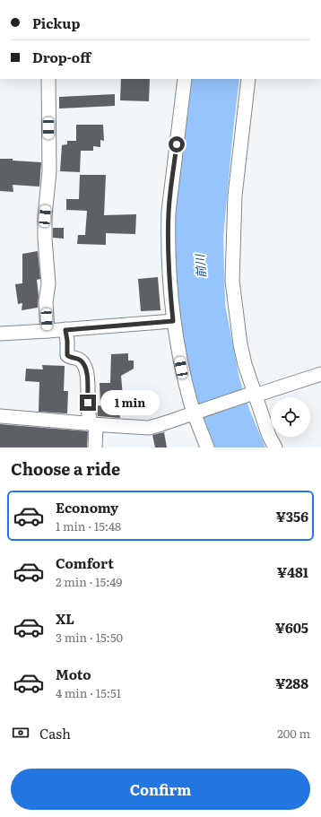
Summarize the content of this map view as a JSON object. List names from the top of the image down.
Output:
{
  "water": ["前川"],
  "page": {
    "banner": ["Pickup", "Drop-off"],
    "bubble": "1 min",
    "heading": "Choose a ride",
    "list": [
      {
        "name": "Economy",
        "note": "1 min · 15:48",
        "value": "¥356"
      },
      {
        "name": "Comfort",
        "note": "2 min · 15:49",
        "value": "¥481"
      },
      {
        "name": "XL",
        "note": "3 min · 15:50",
        "value": "¥605"
      },
      {
        "name": "Moto",
        "note": "4 min · 15:51",
        "value": "¥288"
      }
    ],
    "pay": ["Cash", "200 m"],
    "buttons": "Confirm"
  }
}
